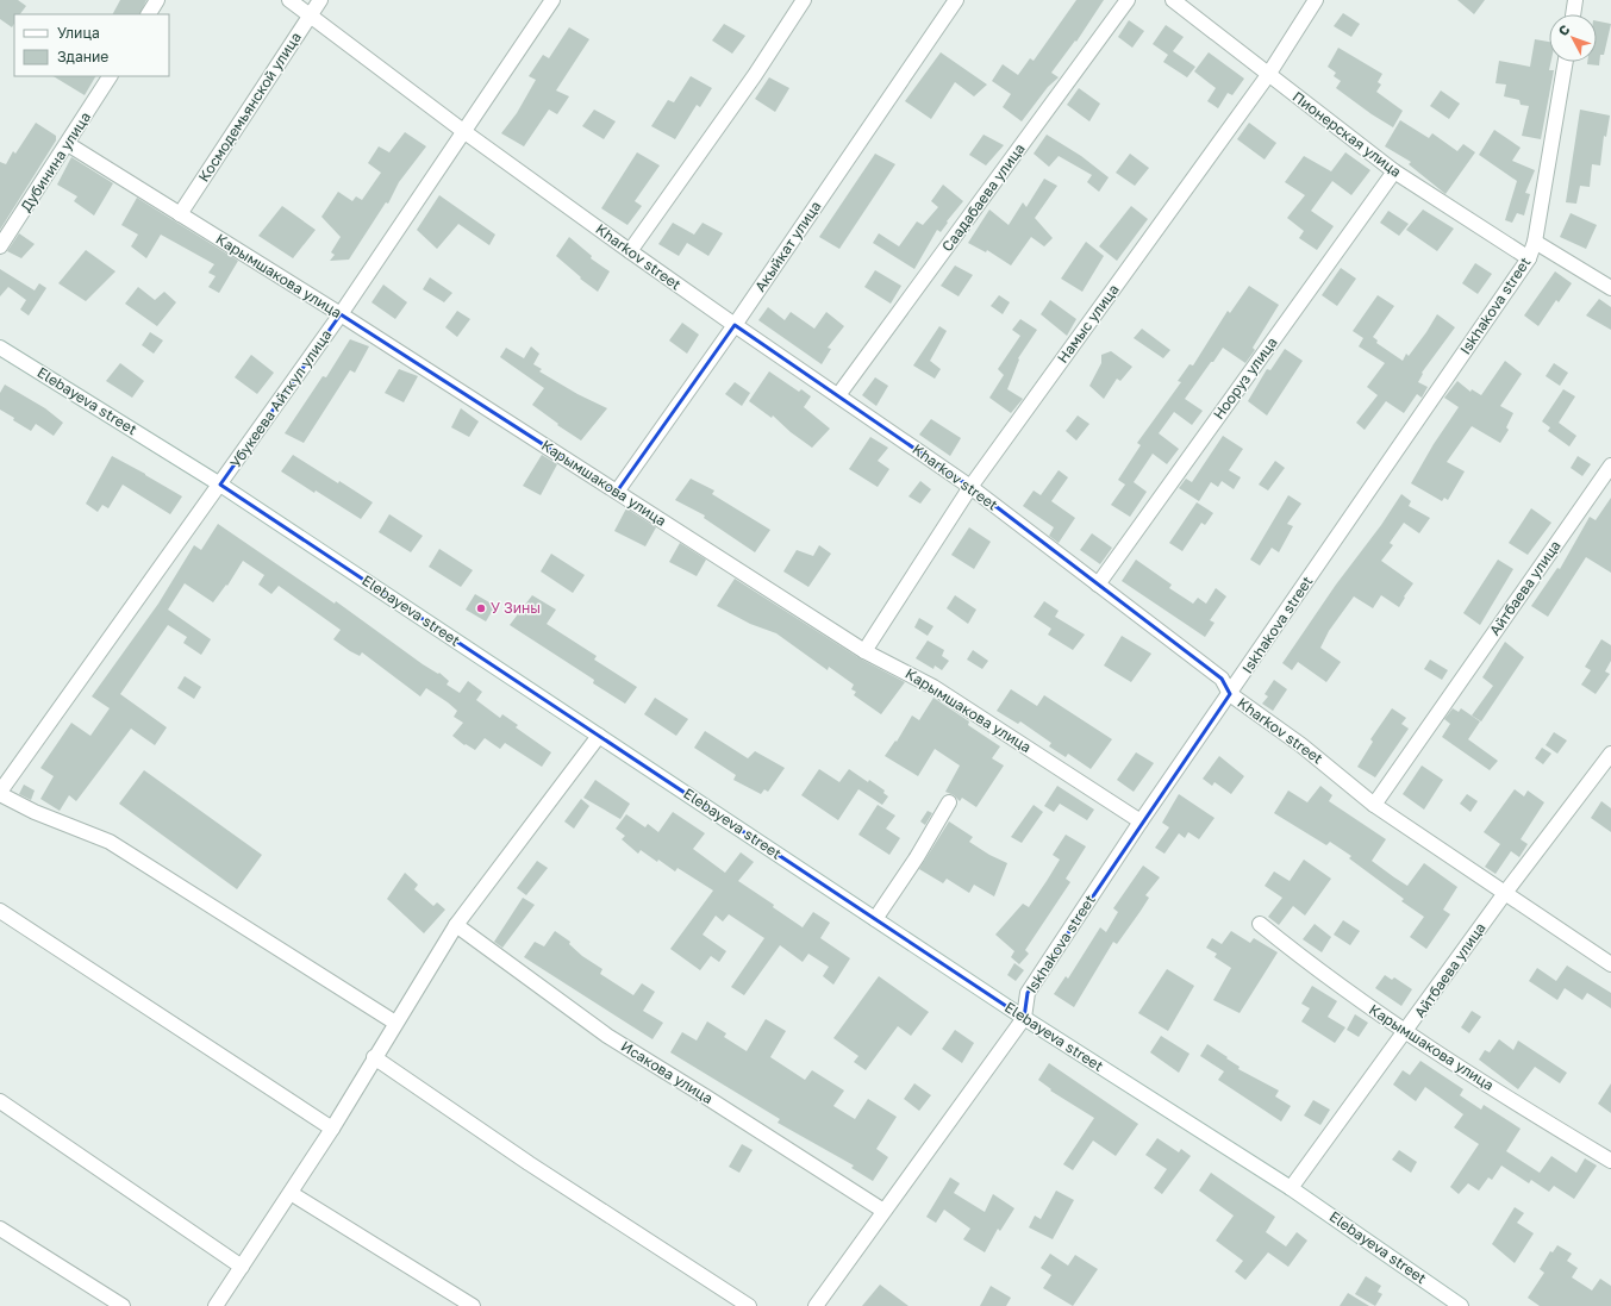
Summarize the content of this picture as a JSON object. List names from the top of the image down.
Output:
{
  "streets": {
    "street": [
      "Космодемьянской улица",
      "Пионерская улица",
      "Дубинина улица",
      "Саадабаева улица",
      "Акыйкат улица",
      "Kharkov street",
      "Карымшакова улица",
      "Iskhakova street",
      "Намыс улица",
      "Нооруз улица",
      "Убукеева Айткул улица",
      "Elebayeva street",
      "Айтбаева улица",
      "Исакова улица"
    ]
  },
  "crossings": [
    ["Космодемьянской улица", "Kharkov street"],
    ["Космодемьянской улица", "Карымшакова улица"],
    ["Пионерская улица", "Iskhakova street"],
    ["Пионерская улица", "Намыс улица"],
    ["Пионерская улица", "Нооруз улица"],
    ["Дубинина улица", "Карымшакова улица"],
    ["Саадабаева улица", "Kharkov street"],
    ["Акыйкат улица", "Kharkov street"],
    ["Акыйкат улица", "Карымшакова улица"],
    ["Kharkov street", "Iskhakova street"],
    ["Kharkov street", "Намыс улица"],
    ["Kharkov street", "Нооруз улица"],
    ["Kharkov street", "Убукеева Айткул улица"],
    ["Kharkov street", "Айтбаева улица"],
    ["Карымшакова улица", "Iskhakova street"],
    ["Карымшакова улица", "Намыс улица"],
    ["Карымшакова улица", "Убукеева Айткул улица"],
    ["Карымшакова улица", "Айтбаева улица"],
    ["Iskhakova street", "Elebayeva street"],
    ["Iskhakova street", "Исакова улица"],
    ["Убукеева Айткул улица", "Elebayeva street"],
    ["Elebayeva street", "Айтбаева улица"]
  ],
  "places": ["У Зины"],
  "legend": ["Улица", "Здание"],
  "north": "top left"
}
